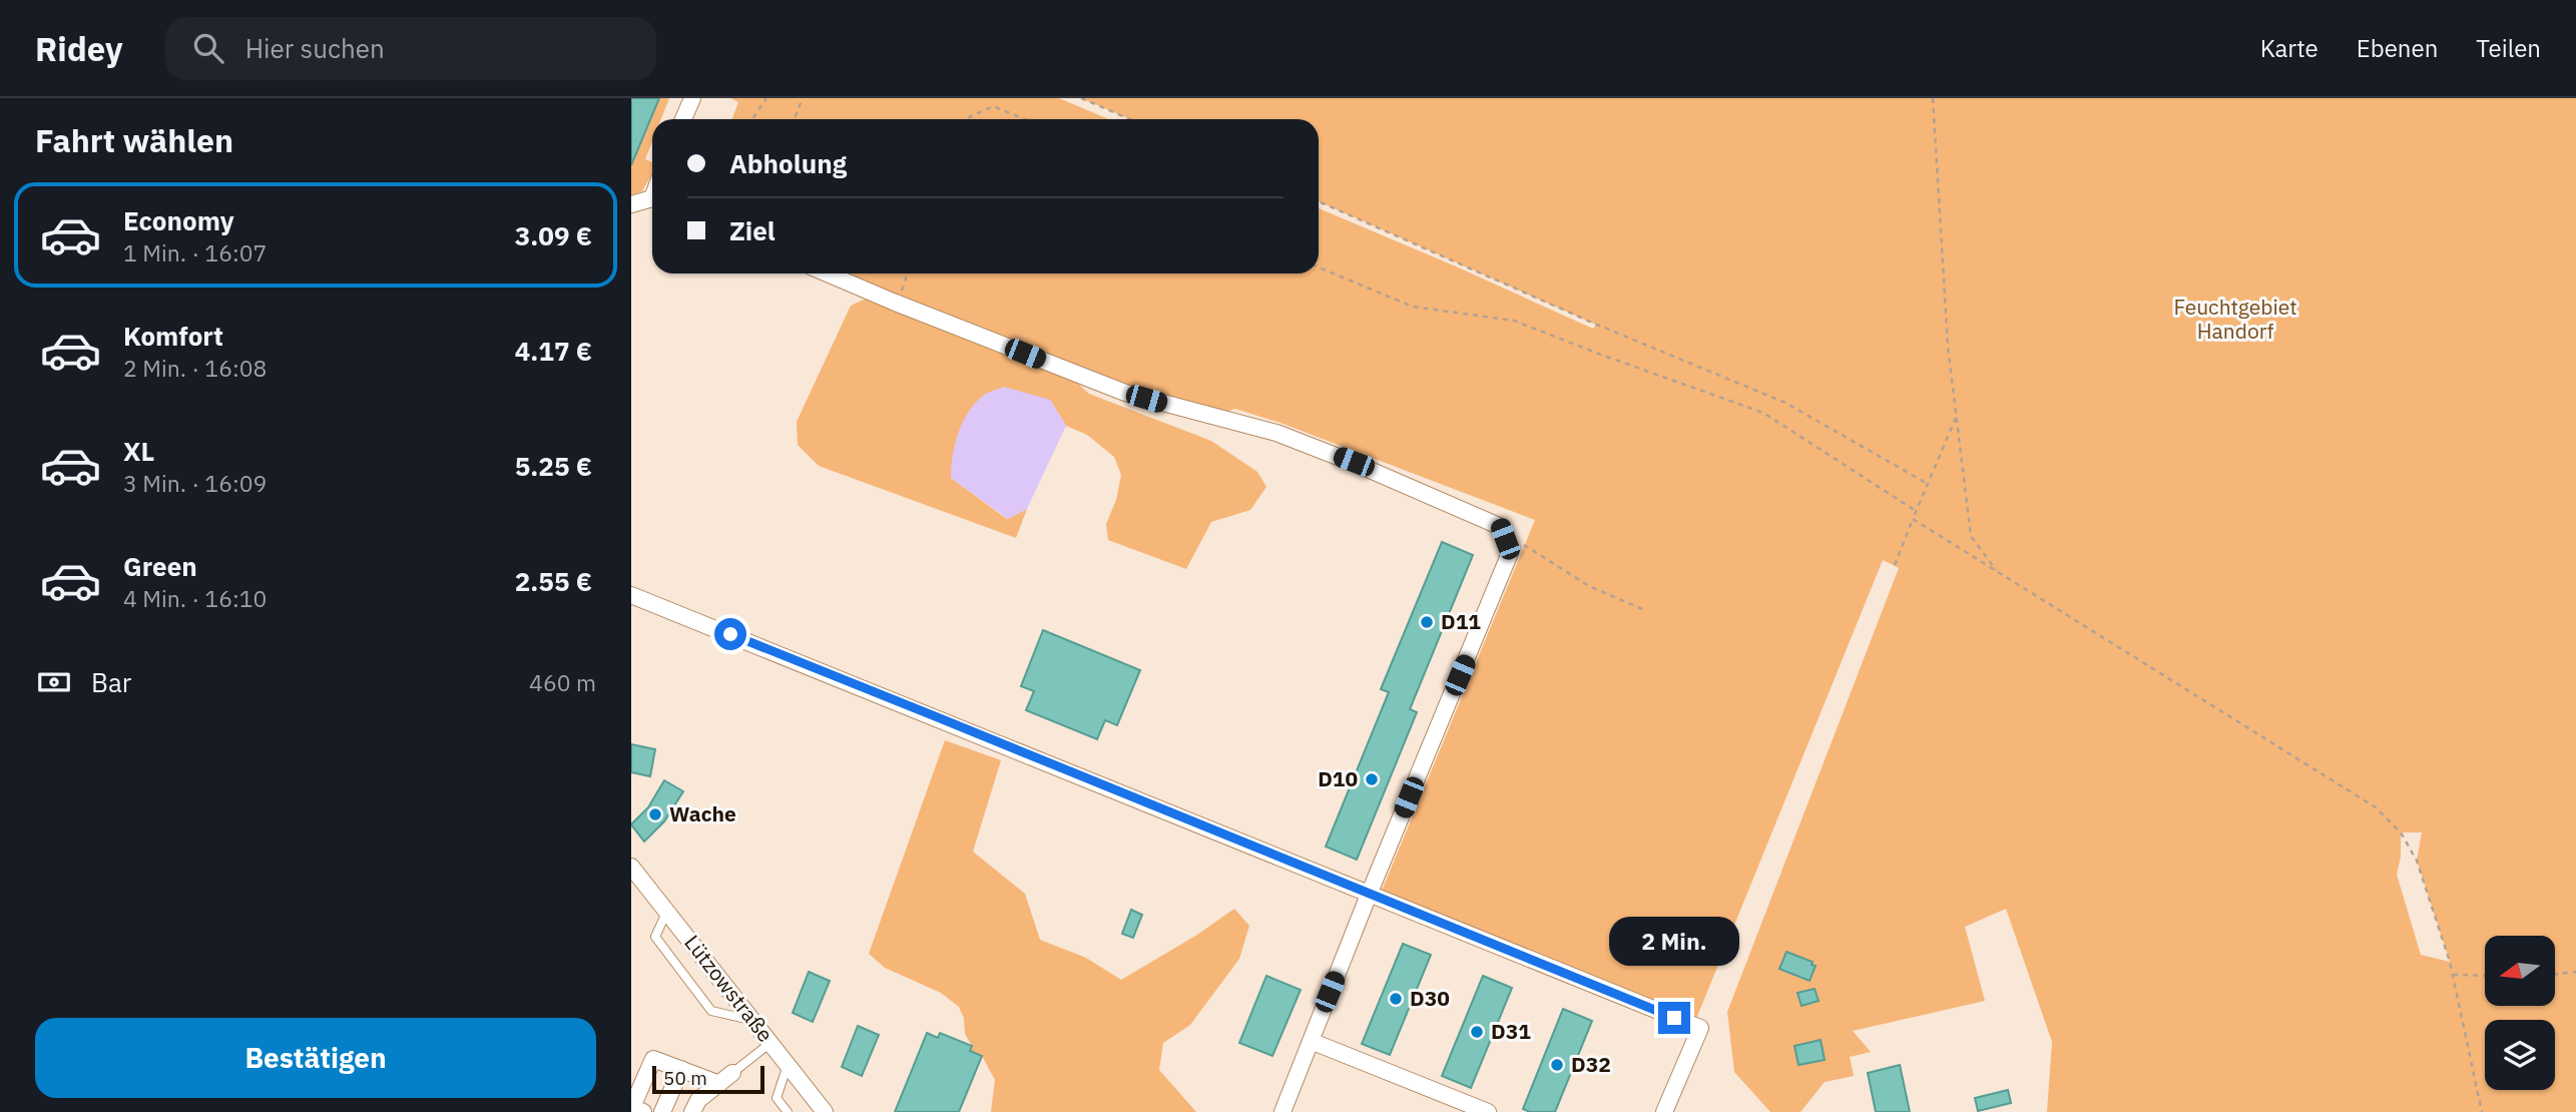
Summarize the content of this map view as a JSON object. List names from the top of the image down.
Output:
{
  "streets": {
    "street": ["Lützowstraße"]
  },
  "parks": ["Feuchtgebiet Handorf"],
  "places": [
    "D11",
    "D10",
    "Wache",
    "D30",
    "D31",
    "D32"
  ],
  "scale_bar": "50 m",
  "north": "left",
  "page": {
    "header": "Ridey",
    "search": "Hier suchen",
    "nav": ["Karte", "Ebenen", "Teilen"],
    "heading": "Fahrt wählen",
    "banner": ["Abholung", "Ziel"],
    "list": [
      {
        "name": "Economy",
        "note": "1 Min. · 16:07",
        "value": "3.09 €"
      },
      {
        "name": "Komfort",
        "note": "2 Min. · 16:08",
        "value": "4.17 €"
      },
      {
        "name": "XL",
        "note": "3 Min. · 16:09",
        "value": "5.25 €"
      },
      {
        "name": "Green",
        "note": "4 Min. · 16:10",
        "value": "2.55 €"
      }
    ],
    "pay": ["Bar", "460 m"],
    "bubble": "2 Min.",
    "buttons": "Bestätigen",
    "scale": "50 m"
  }
}
